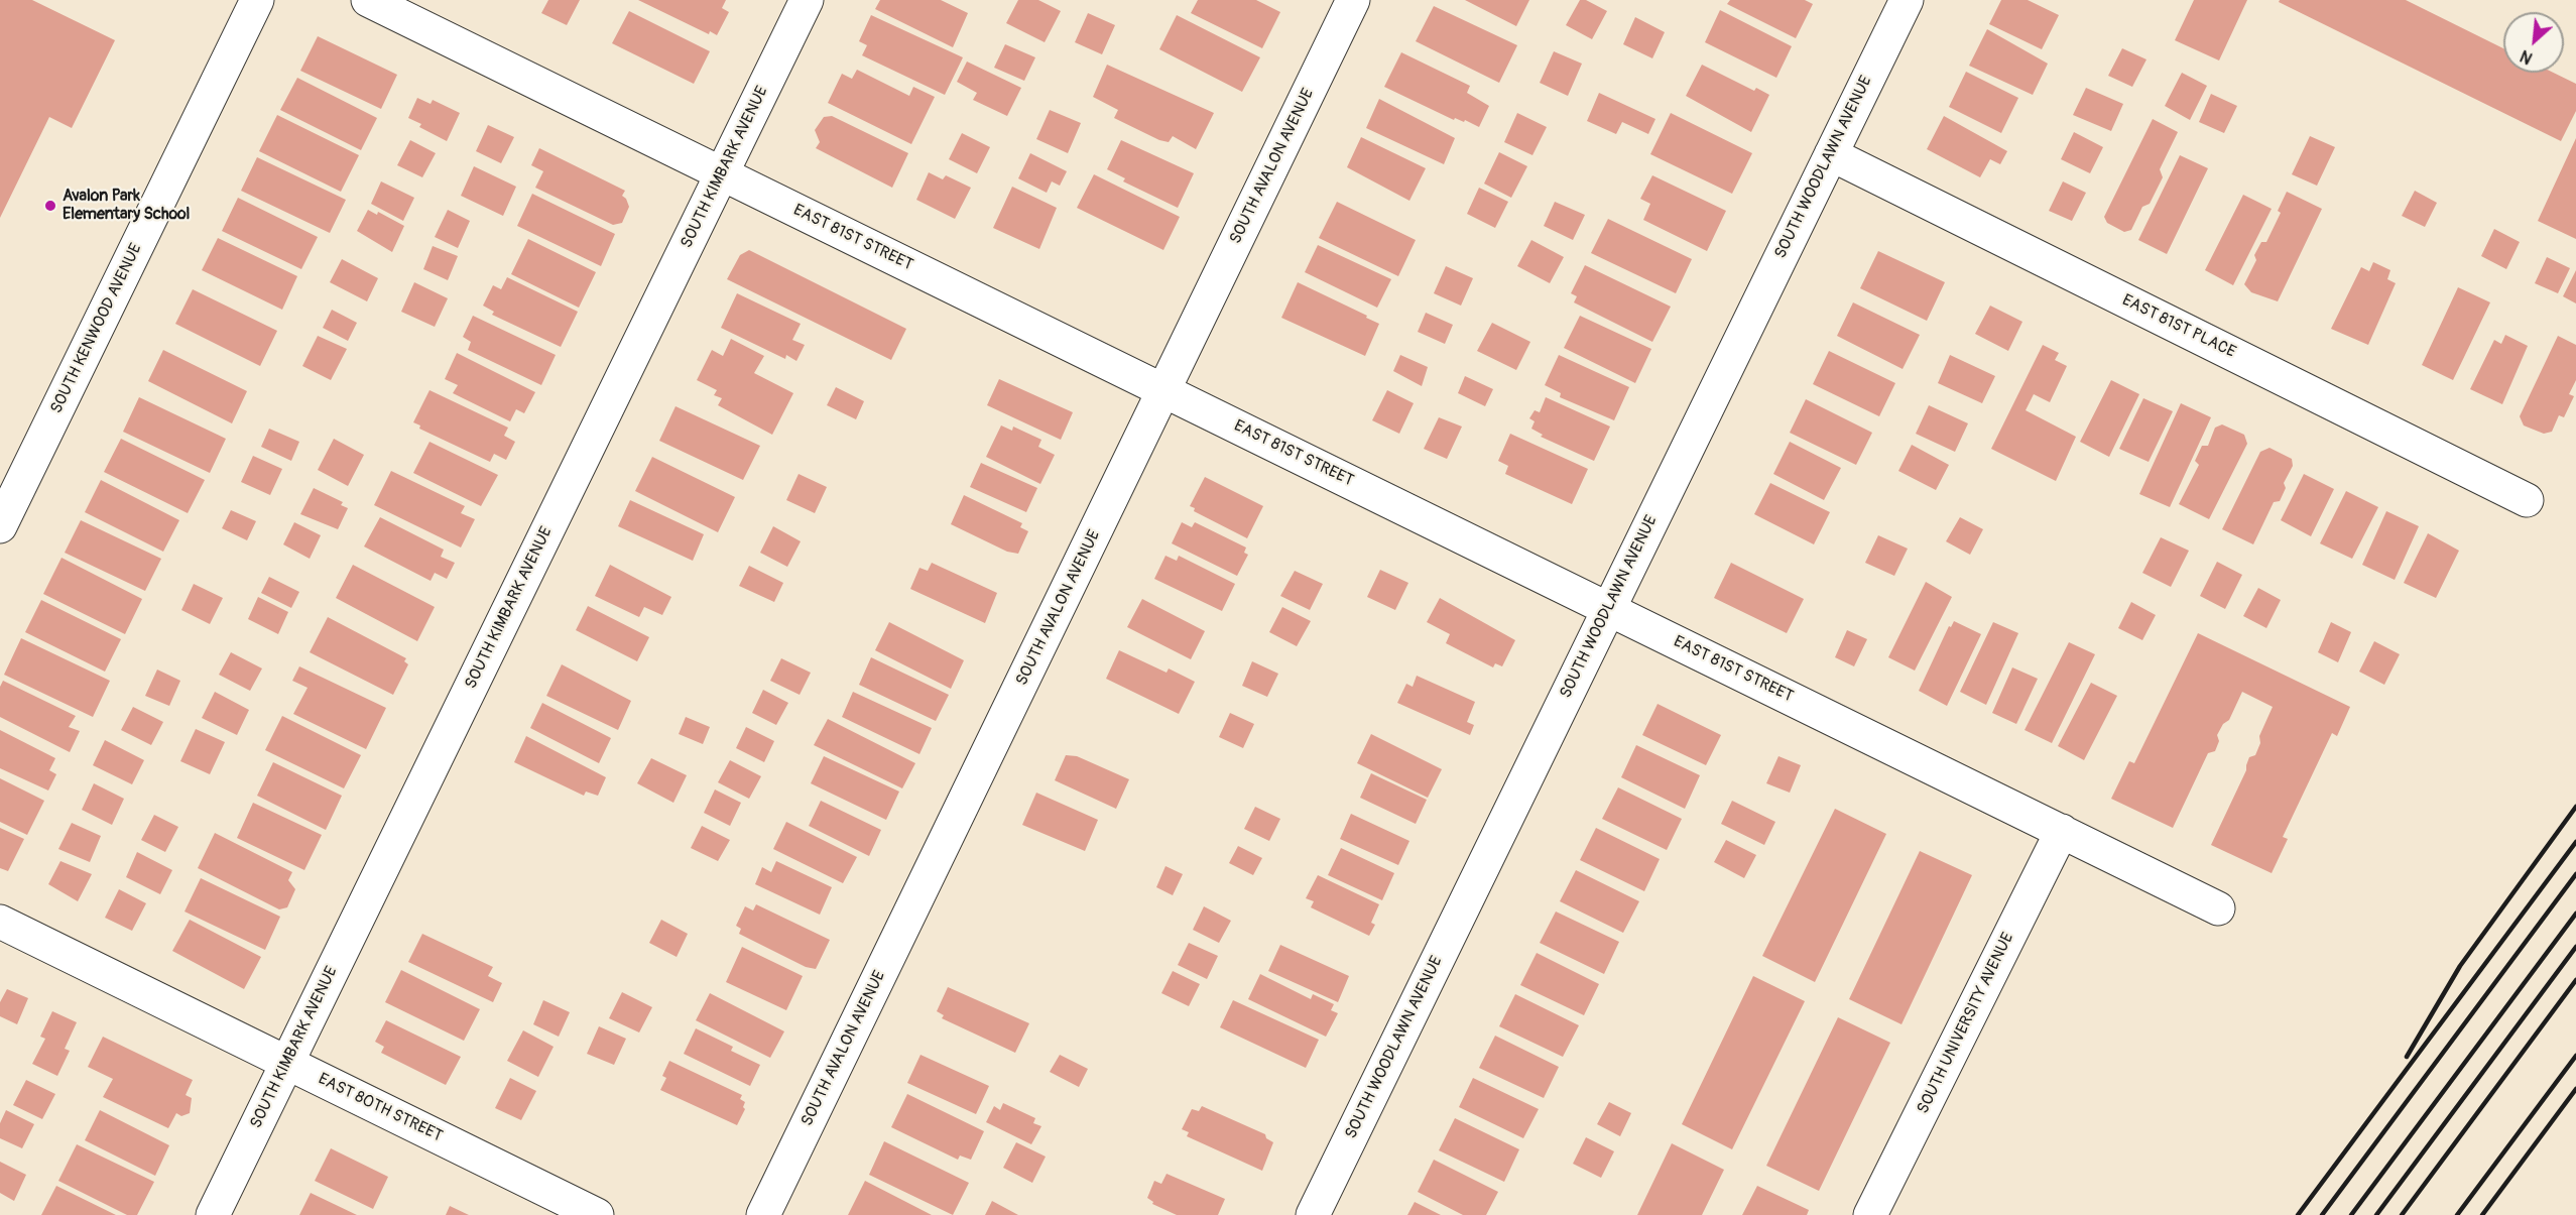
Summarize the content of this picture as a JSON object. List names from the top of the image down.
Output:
{
  "streets": {
    "street": [
      "SOUTH AVALON AVENUE",
      "SOUTH KIMBARK AVENUE",
      "SOUTH WOODLAWN AVENUE",
      "EAST 81ST STREET",
      "EAST 81ST PLACE",
      "SOUTH KENWOOD AVENUE",
      "SOUTH UNIVERSITY AVENUE",
      "EAST 80TH STREET"
    ]
  },
  "crossings": [
    ["SOUTH AVALON AVENUE", "EAST 81ST STREET"],
    ["SOUTH KIMBARK AVENUE", "EAST 81ST STREET"],
    ["SOUTH KIMBARK AVENUE", "EAST 80TH STREET"],
    ["SOUTH WOODLAWN AVENUE", "EAST 81ST STREET"],
    ["SOUTH WOODLAWN AVENUE", "EAST 81ST PLACE"],
    ["EAST 81ST STREET", "SOUTH UNIVERSITY AVENUE"]
  ],
  "places": ["Avalon Park Elementary School"],
  "north": "bottom left"
}
